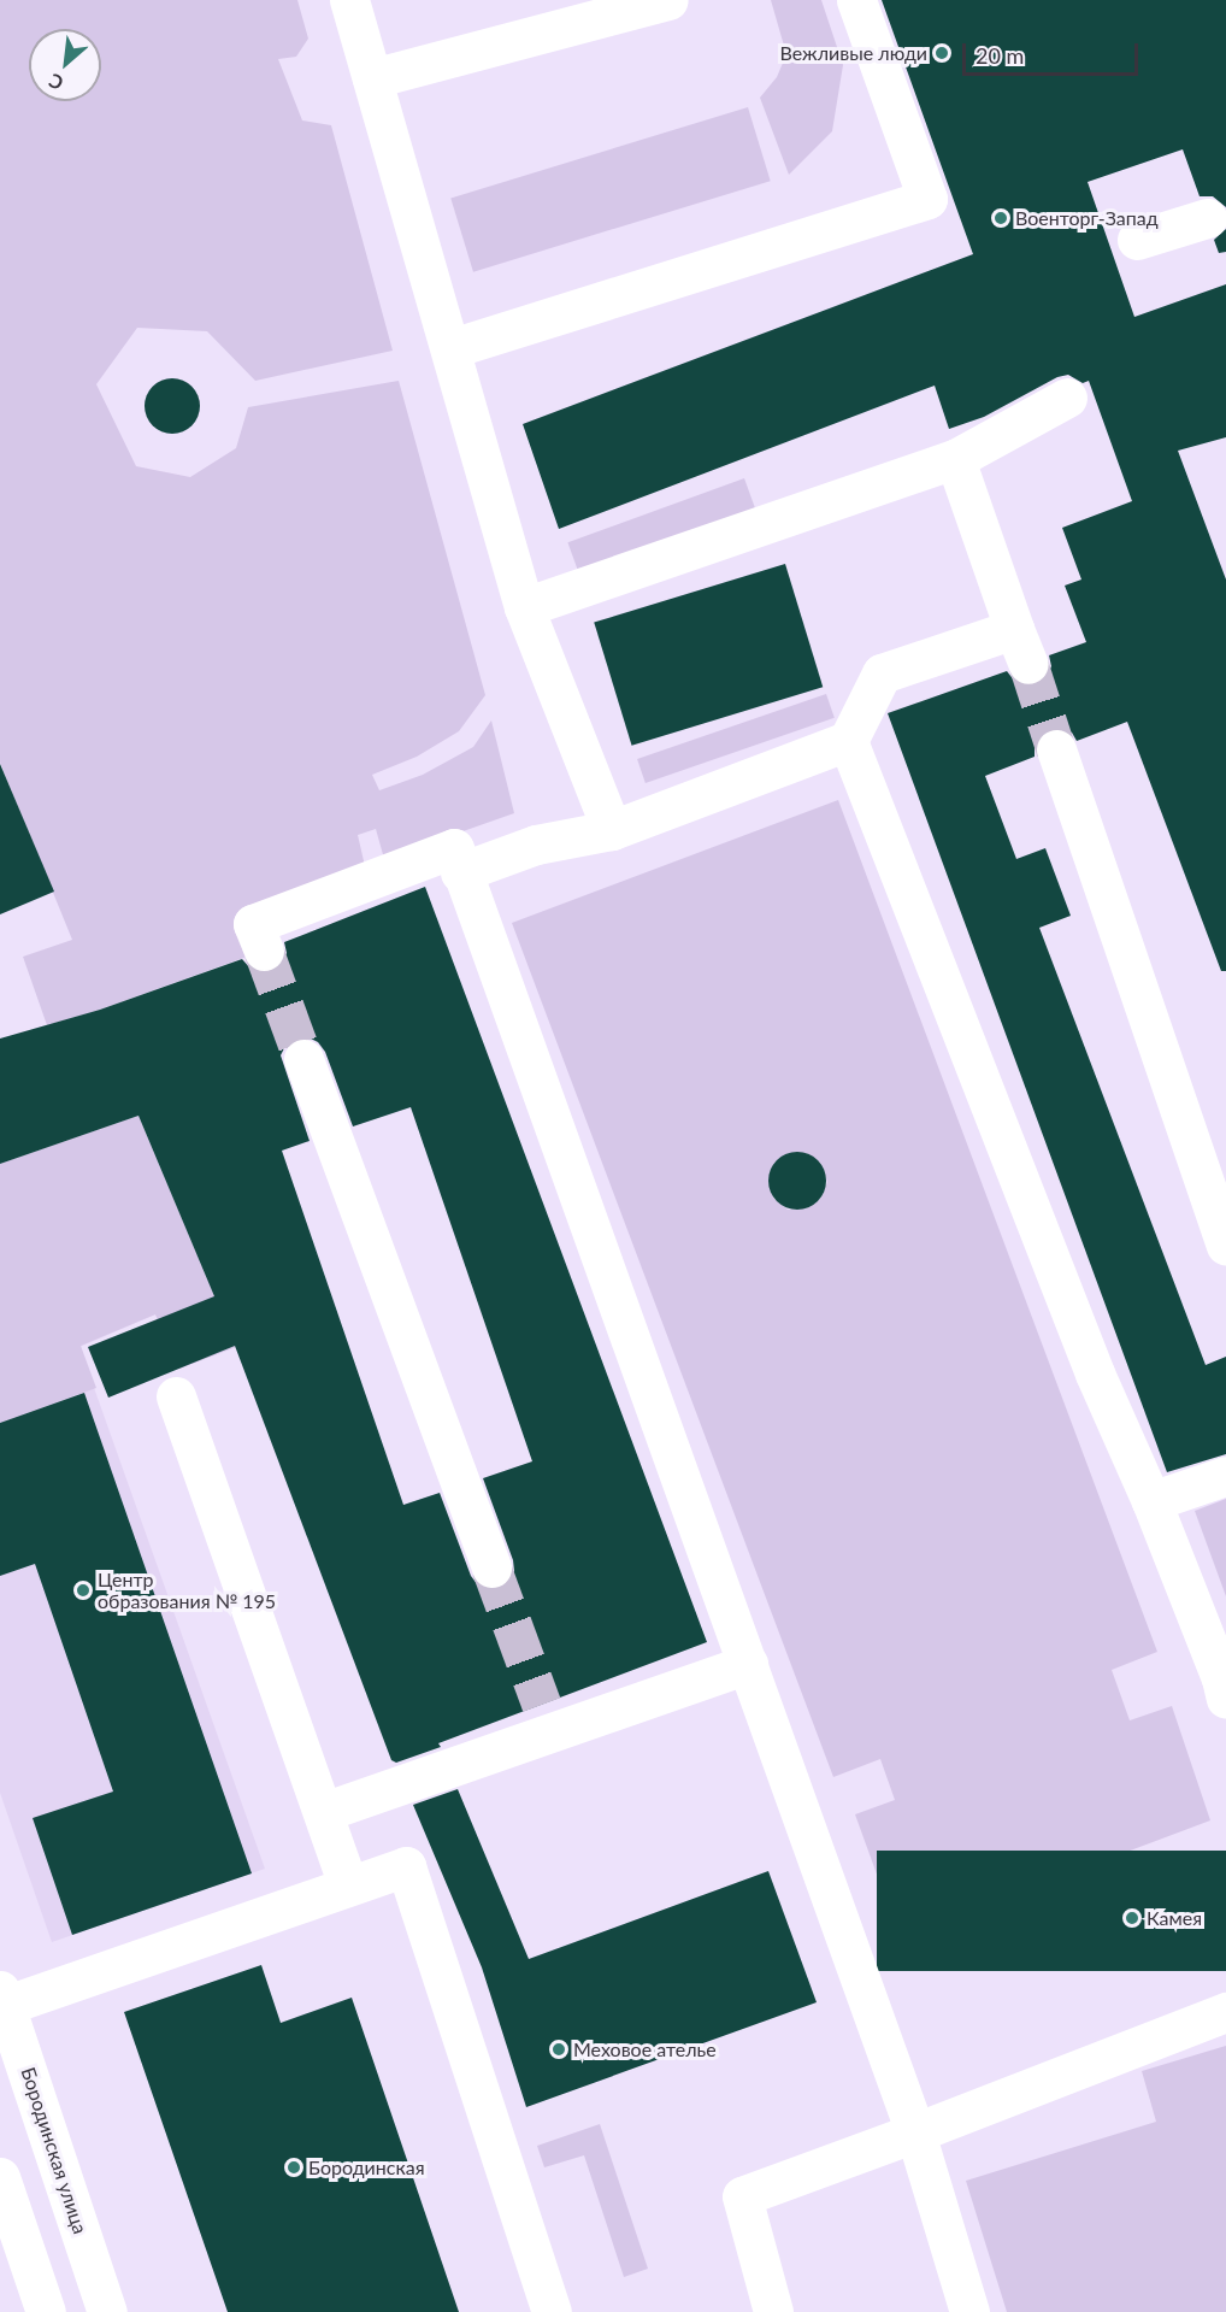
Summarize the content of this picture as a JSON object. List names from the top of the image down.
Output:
{
  "streets": {
    "street": ["Бородинская улица"]
  },
  "places": [
    "Вежливые люди",
    "Военторг-Запад",
    "Центр образования № 195",
    "Камея",
    "Меховое ателье",
    "Бородинская"
  ],
  "scale_bar": "20 m",
  "north": "bottom left"
}
